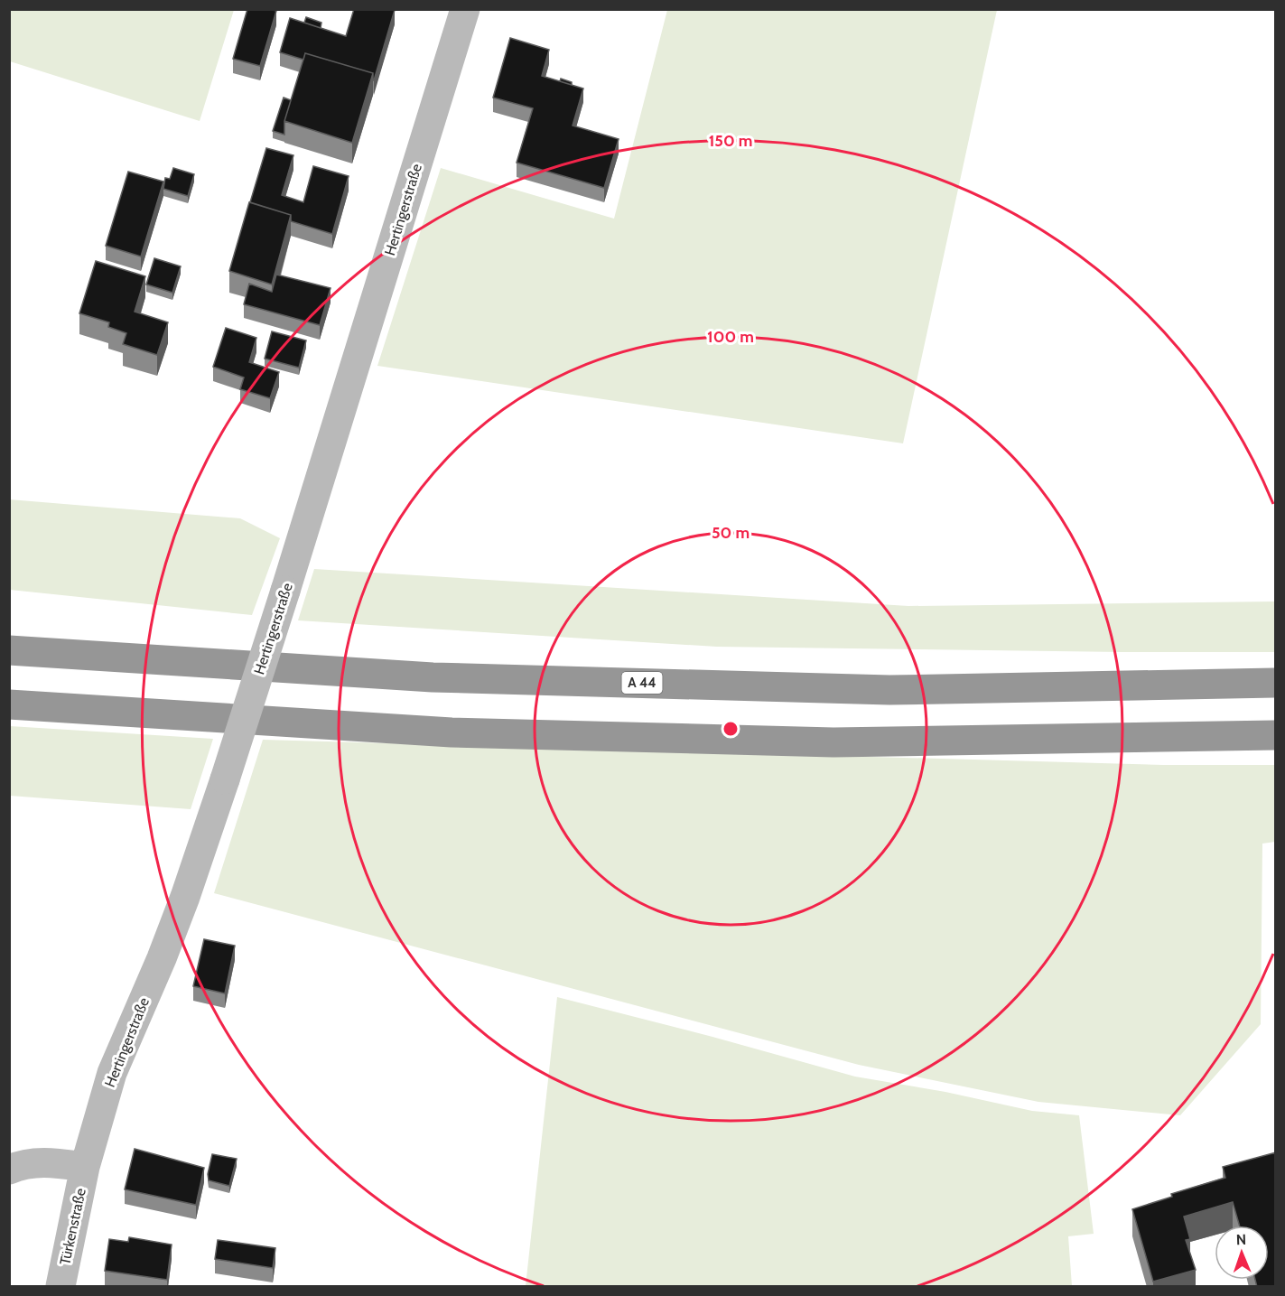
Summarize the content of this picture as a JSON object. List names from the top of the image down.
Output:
{
  "streets": {
    "highway": ["A 44"],
    "street": ["Hertingerstraße", "Türkenstraße"]
  },
  "crossings": [
    ["Hertingerstraße", "Türkenstraße"]
  ],
  "north": "top",
  "rings": ["150 m", "100 m", "50 m"]
}
